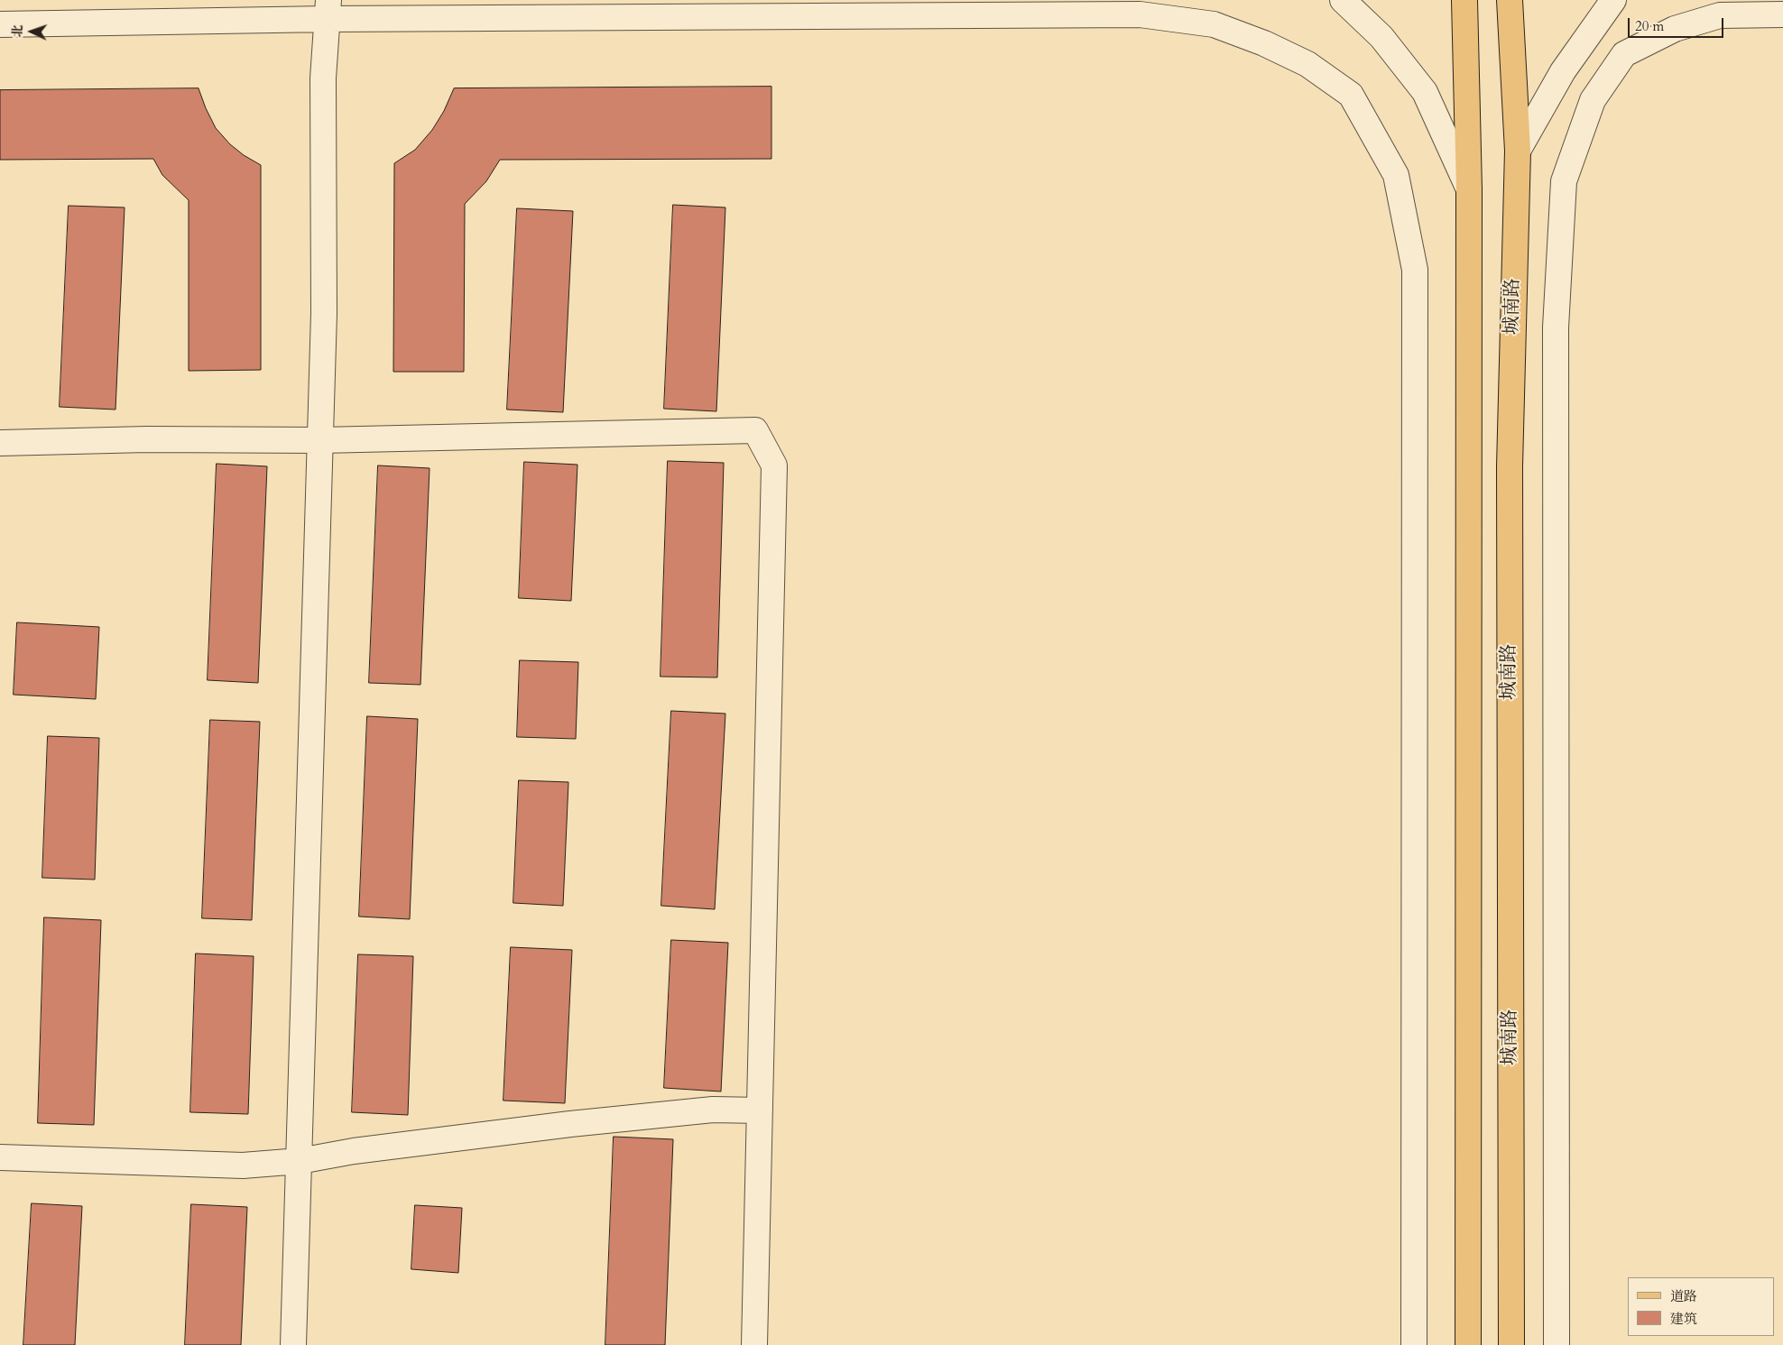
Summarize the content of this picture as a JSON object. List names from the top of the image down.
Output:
{
  "streets": {
    "main road": ["城南路"]
  },
  "legend": ["道路", "建筑"],
  "scale_bar": "20 m",
  "north": "left"
}
